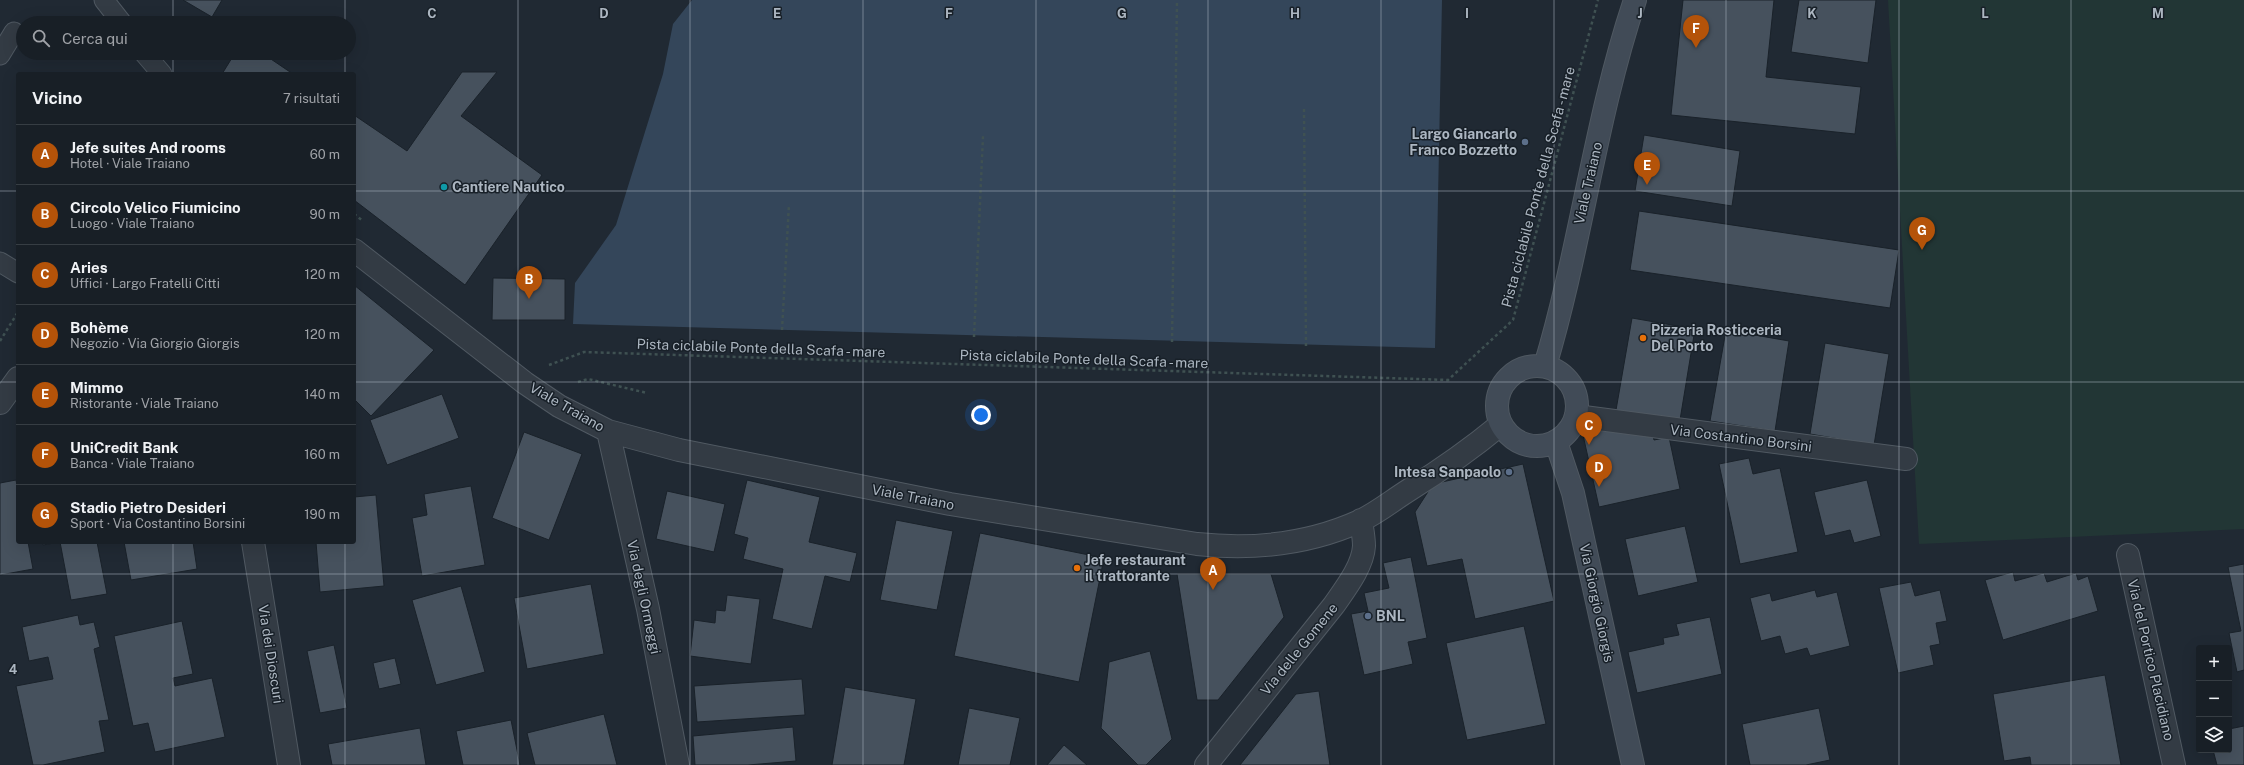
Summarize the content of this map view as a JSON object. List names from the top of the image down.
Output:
{
  "streets": {
    "street": [
      "Viale Traiano",
      "Via Costantino Borsini",
      "Via degli Ormeggi",
      "Via Giorgio Giorgis",
      "Via delle Gomene",
      "Via dei Dioscuri",
      "Via del Portico Placidiano"
    ],
    "path": ["Pista ciclabile Ponte della Scafa - mare"]
  },
  "crossings": [
    ["Viale Traiano", "Via Costantino Borsini"],
    ["Viale Traiano", "Via degli Ormeggi"],
    ["Viale Traiano", "Via Giorgio Giorgis"],
    ["Viale Traiano", "Via delle Gomene"],
    ["Via Costantino Borsini", "Via Giorgio Giorgis"]
  ],
  "places": [
    "Largo Giancarlo Franco Bozzetto",
    "Cantiere Nautico",
    "Pizzeria Rosticceria Del Porto",
    "Intesa Sanpaolo",
    "Jefe restaurant il trattorante",
    "BNL"
  ],
  "page": {
    "pins": [
      "F",
      "E",
      "G",
      "B",
      "C",
      "D",
      "A"
    ],
    "search": "Cerca qui",
    "heading": ["Vicino", "7 risultati"],
    "list": [
      {
        "mark": "A",
        "name": "Jefe suites And rooms",
        "note": "Hotel · Viale Traiano",
        "value": "60 m"
      },
      {
        "mark": "B",
        "name": "Circolo Velico Fiumicino",
        "note": "Luogo · Viale Traiano",
        "value": "90 m"
      },
      {
        "mark": "C",
        "name": "Aries",
        "note": "Uffici · Largo Fratelli Citti",
        "value": "120 m"
      },
      {
        "mark": "D",
        "name": "Bohème",
        "note": "Negozio · Via Giorgio Giorgis",
        "value": "120 m"
      },
      {
        "mark": "E",
        "name": "Mimmo",
        "note": "Ristorante · Viale Traiano",
        "value": "140 m"
      },
      {
        "mark": "F",
        "name": "UniCredit Bank",
        "note": "Banca · Viale Traiano",
        "value": "160 m"
      },
      {
        "mark": "G",
        "name": "Stadio Pietro Desideri",
        "note": "Sport · Via Costantino Borsini",
        "value": "190 m"
      }
    ],
    "map_buttons": ["+", "−"]
  },
  "grid": {
    "columns": [
      "C",
      "D",
      "E",
      "F",
      "G",
      "H",
      "I",
      "J",
      "K",
      "L",
      "M"
    ],
    "rows": ["4"]
  }
}
